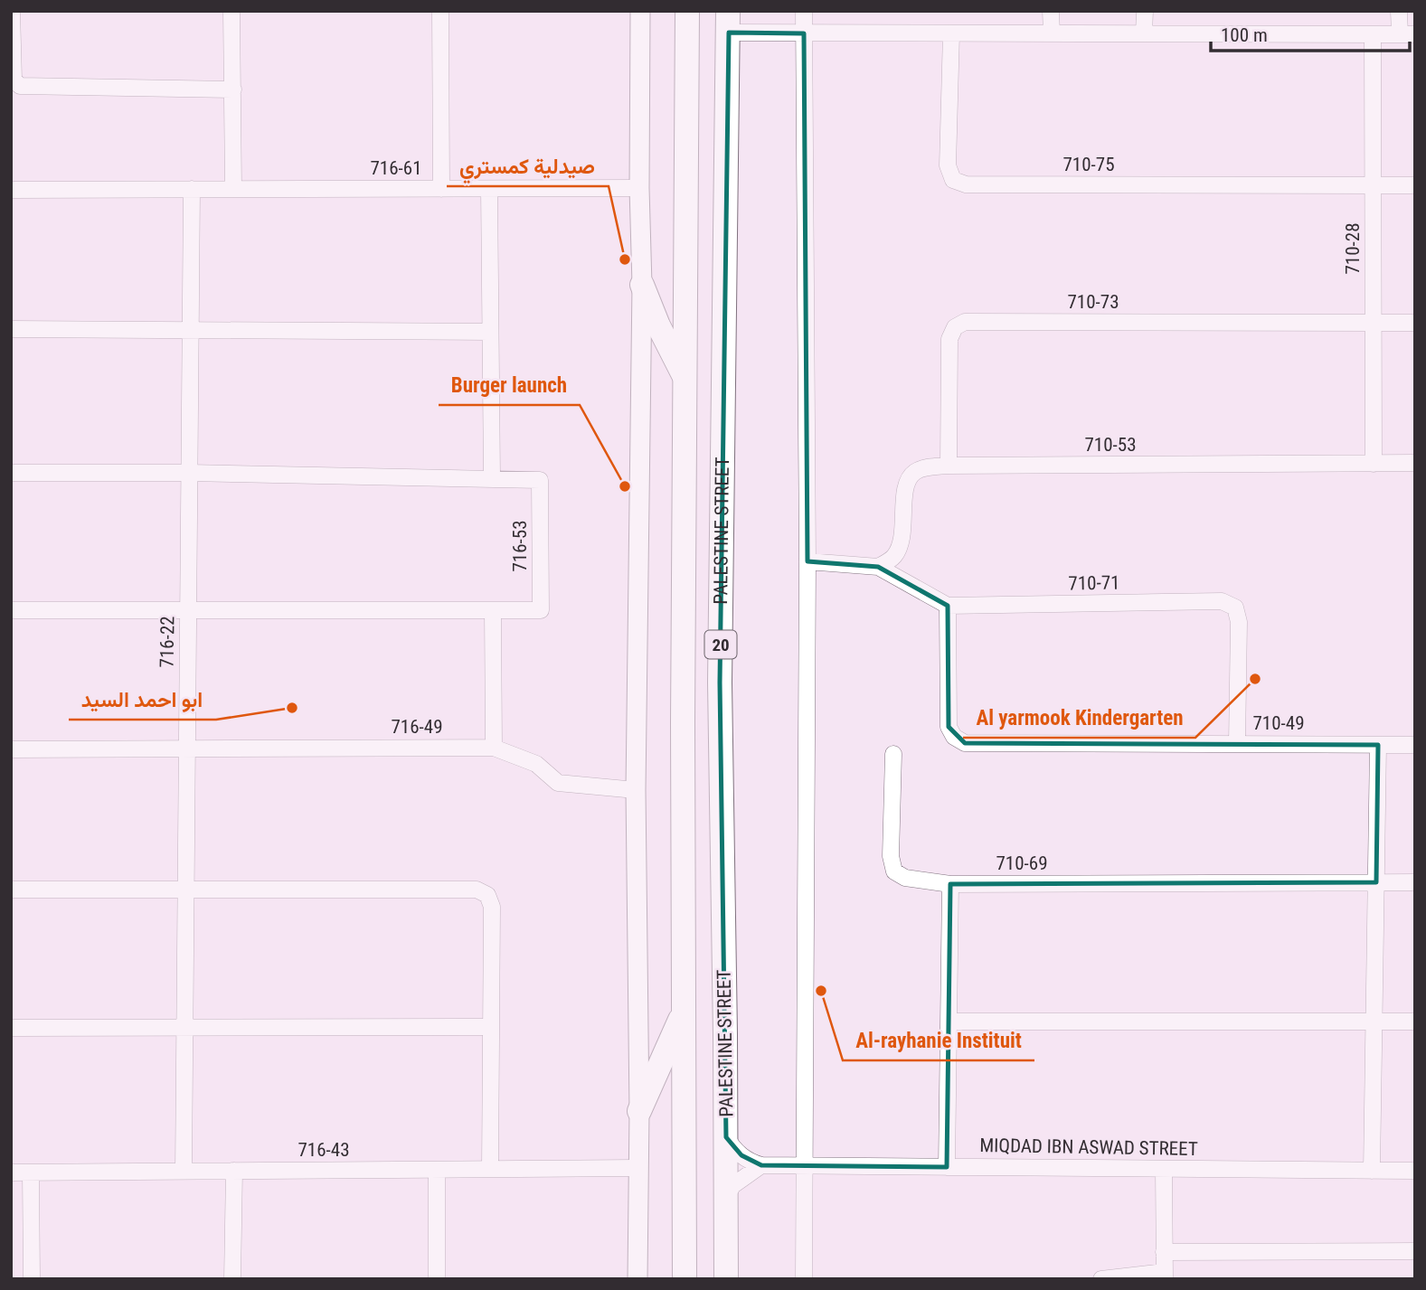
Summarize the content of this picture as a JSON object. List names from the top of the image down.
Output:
{
  "streets": {
    "main road": ["PALESTINE STREET", "20"],
    "street": [
      "710-75",
      "716-61",
      "710-28",
      "710-73",
      "710-53",
      "716-53",
      "710-71",
      "716-22",
      "710-49",
      "716-49",
      "710-69",
      "MIQDAD IBN ASWAD STREET",
      "716-43"
    ]
  },
  "crossings": [
    ["710-75", "710-28"],
    ["716-61", "716-22"],
    ["710-28", "710-73"],
    ["710-28", "710-53"],
    ["710-73", "710-53"],
    ["716-53", "716-22"],
    ["710-71", "710-49"],
    ["716-22", "716-49"],
    ["716-22", "716-43"]
  ],
  "places": [
    "صيدلية كمستري",
    "Burger launch",
    "Al yarmook Kindergarten",
    "ابو احمد السيد",
    "Al-rayhanie Instituit"
  ],
  "scale_bar": "100 m"
}
